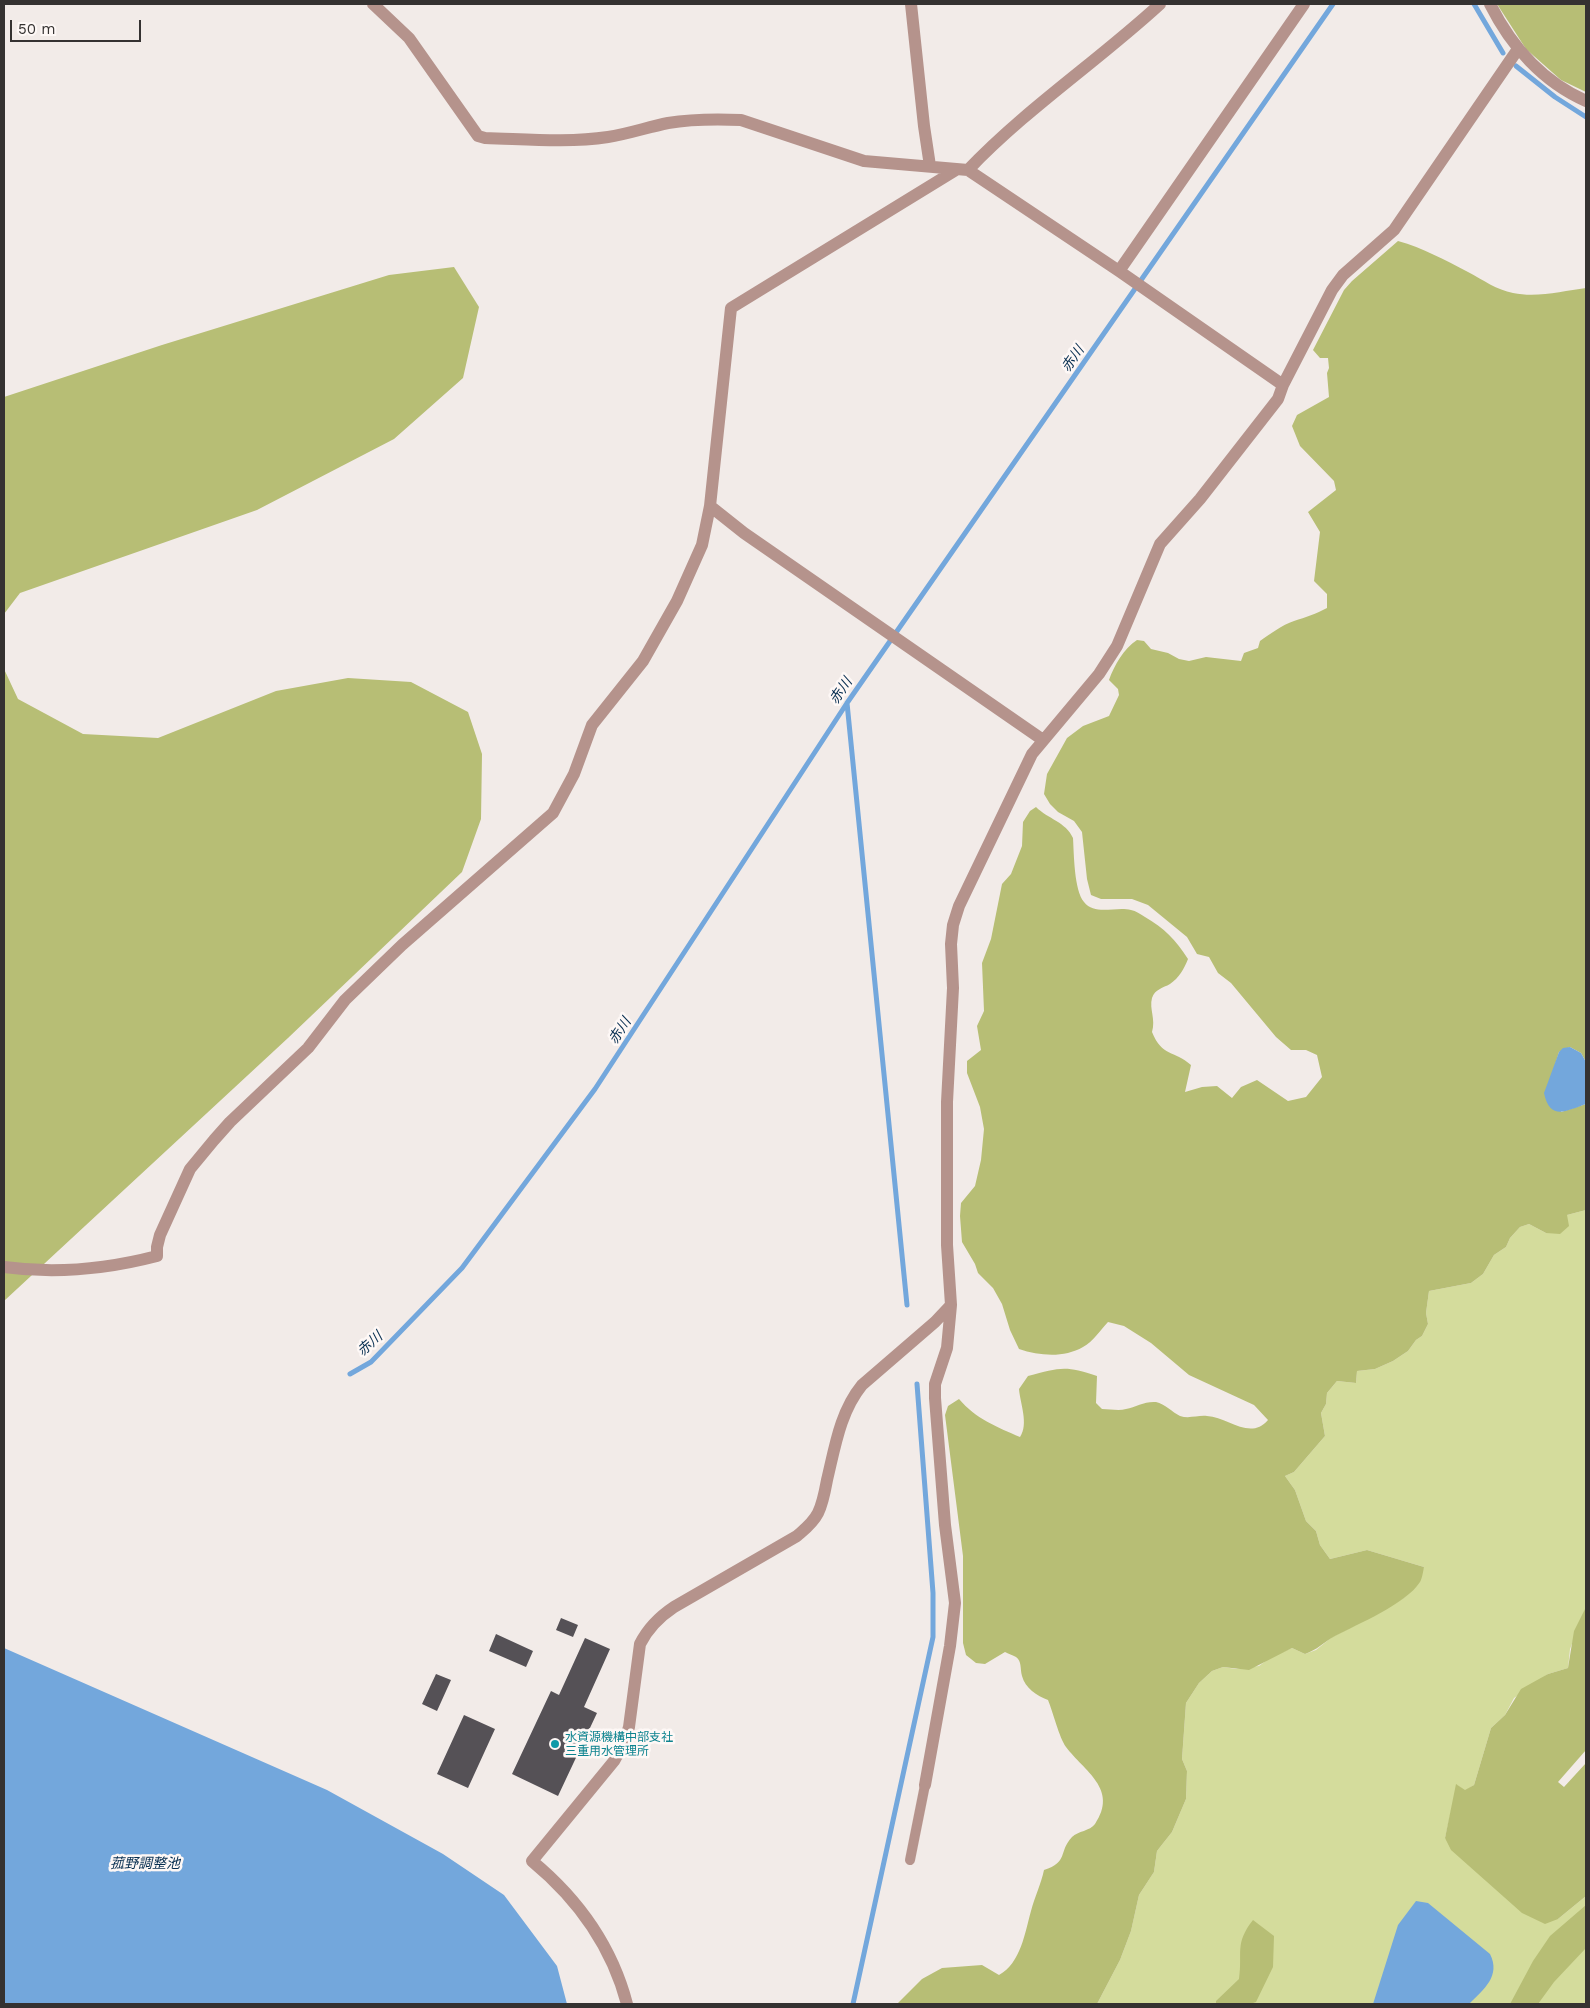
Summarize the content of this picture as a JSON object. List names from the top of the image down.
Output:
{
  "water": ["赤川", "菰野調整池"],
  "places": ["水資源機構中部支社 三重用水管理所"],
  "scale_bar": "50 m"
}
